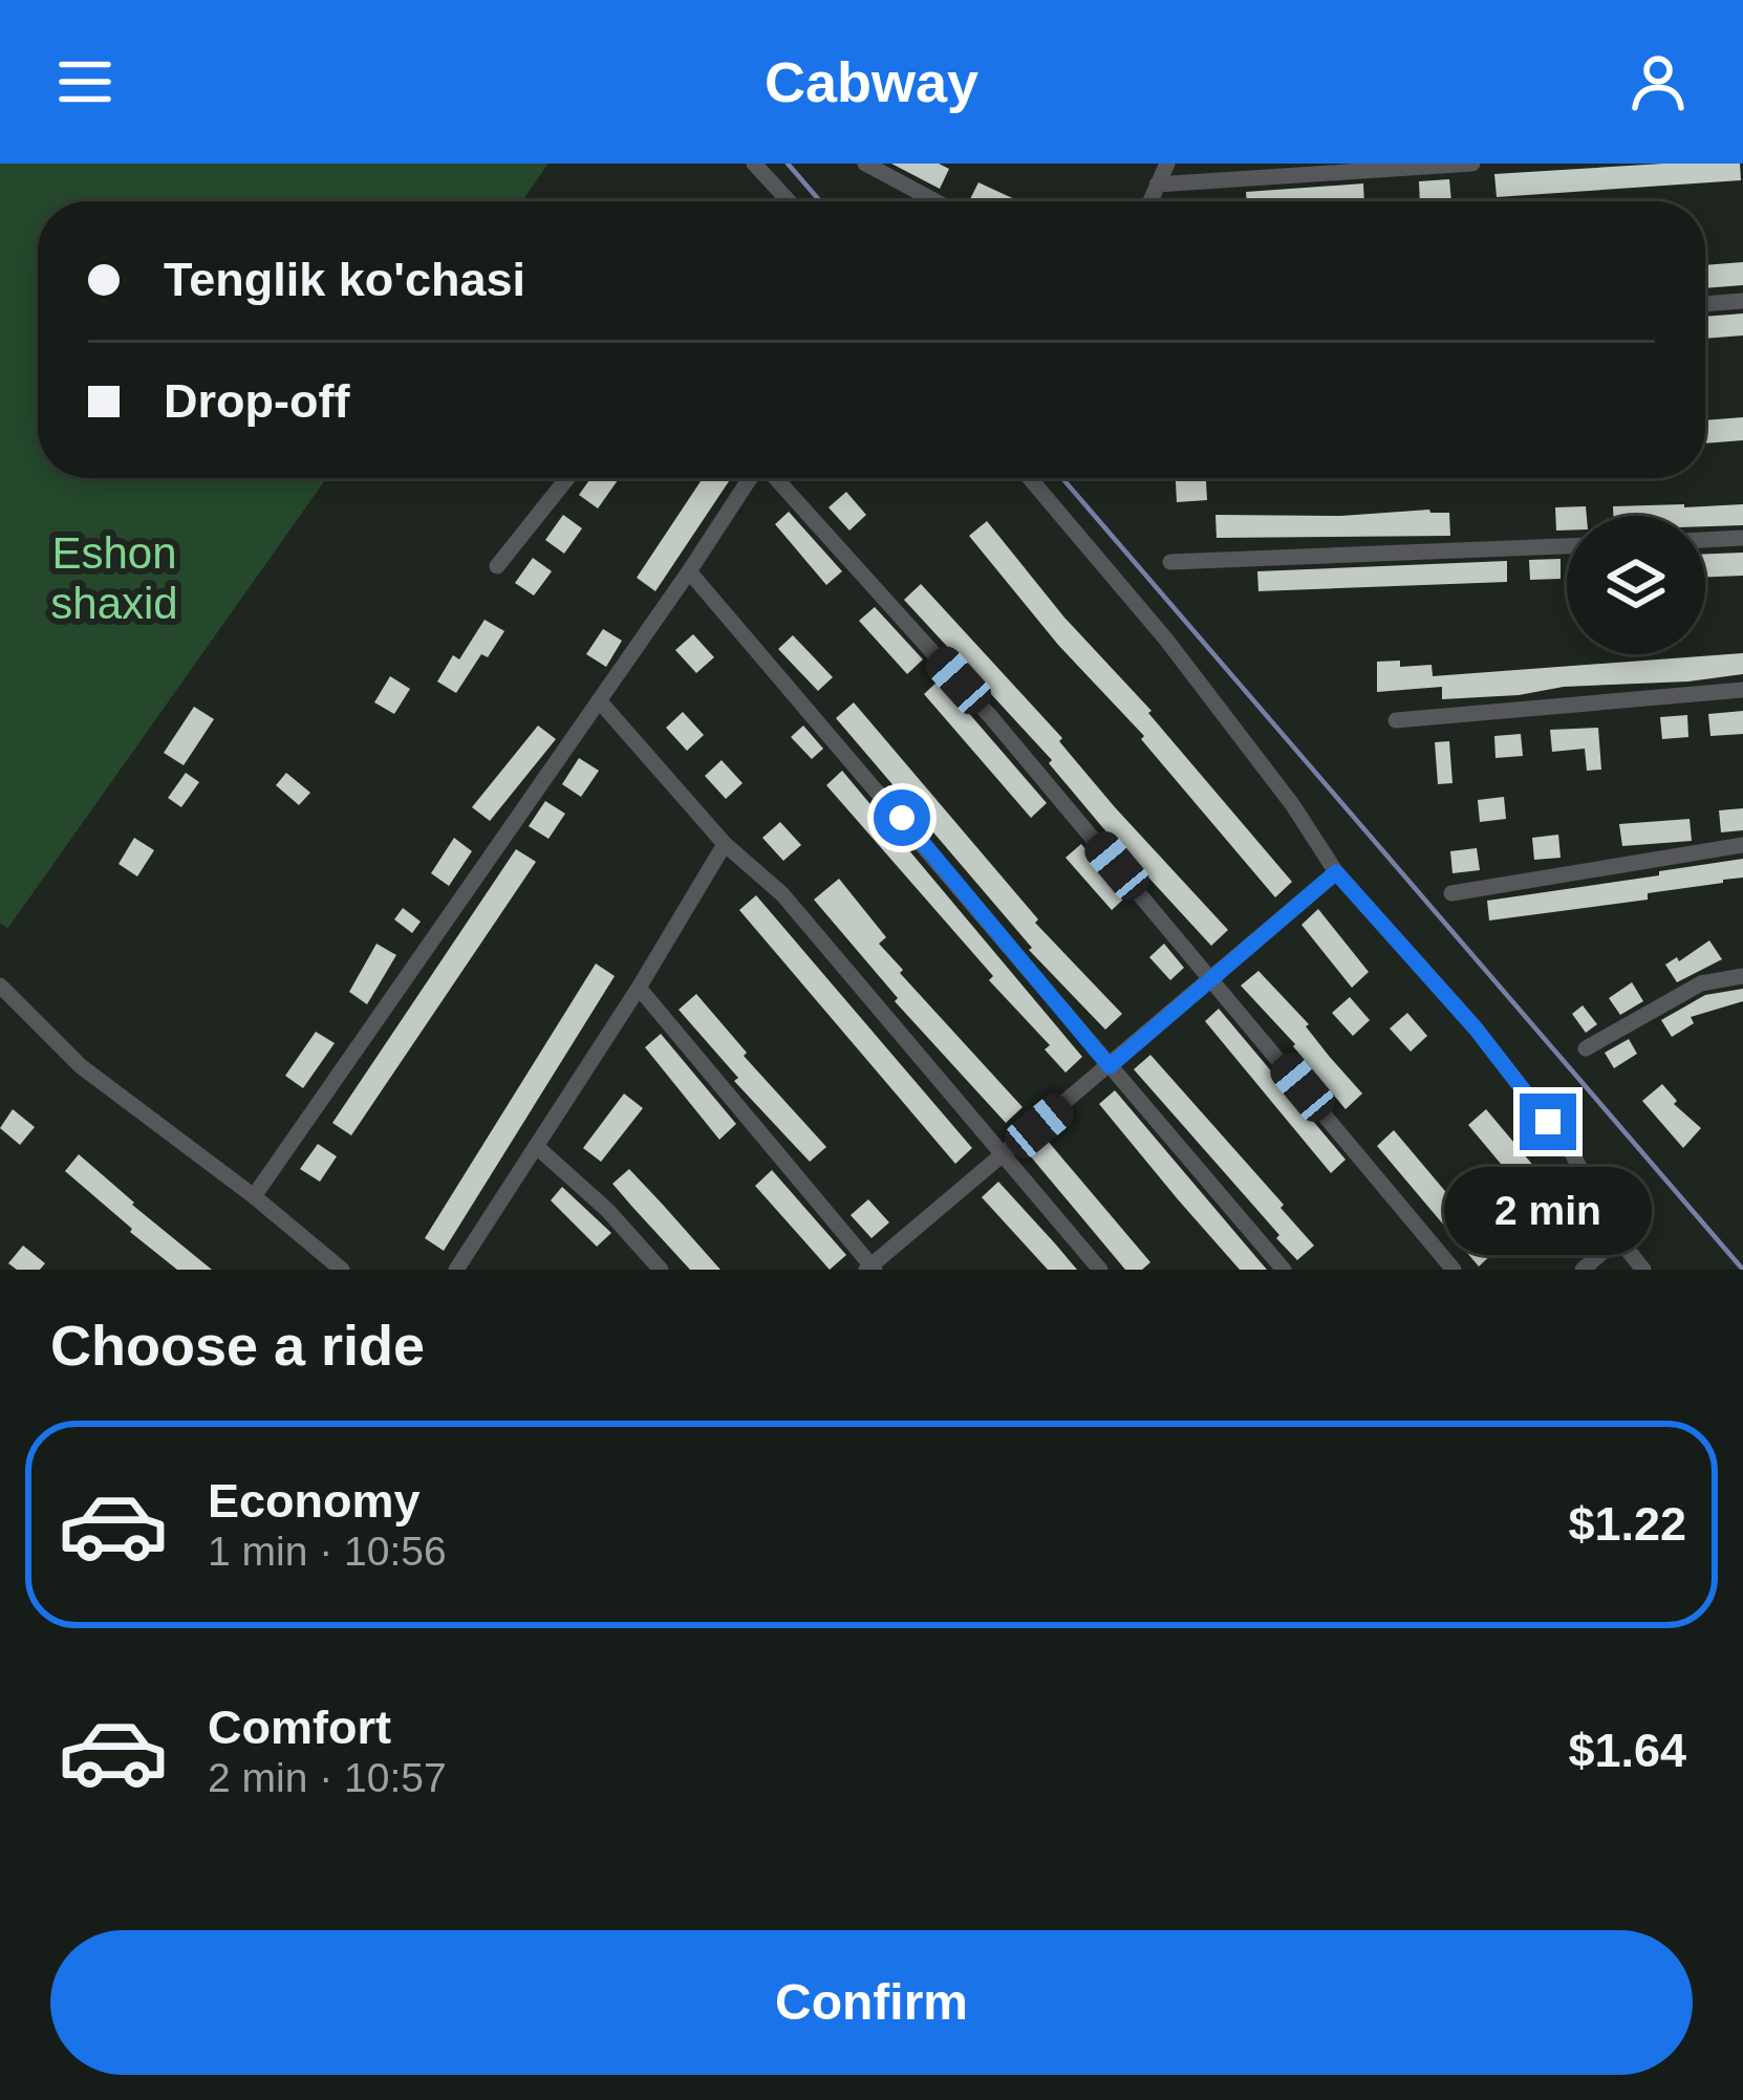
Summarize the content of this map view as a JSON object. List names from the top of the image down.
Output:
{
  "parks": ["Eshon shaxid"],
  "page": {
    "header": "Cabway",
    "banner": ["Tenglik ko'chasi", "Drop-off"],
    "bubble": "2 min",
    "heading": "Choose a ride",
    "list": [
      {
        "name": "Economy",
        "note": "1 min · 10:56",
        "value": "$1.22"
      },
      {
        "name": "Comfort",
        "note": "2 min · 10:57",
        "value": "$1.64"
      }
    ],
    "buttons": "Confirm"
  }
}
